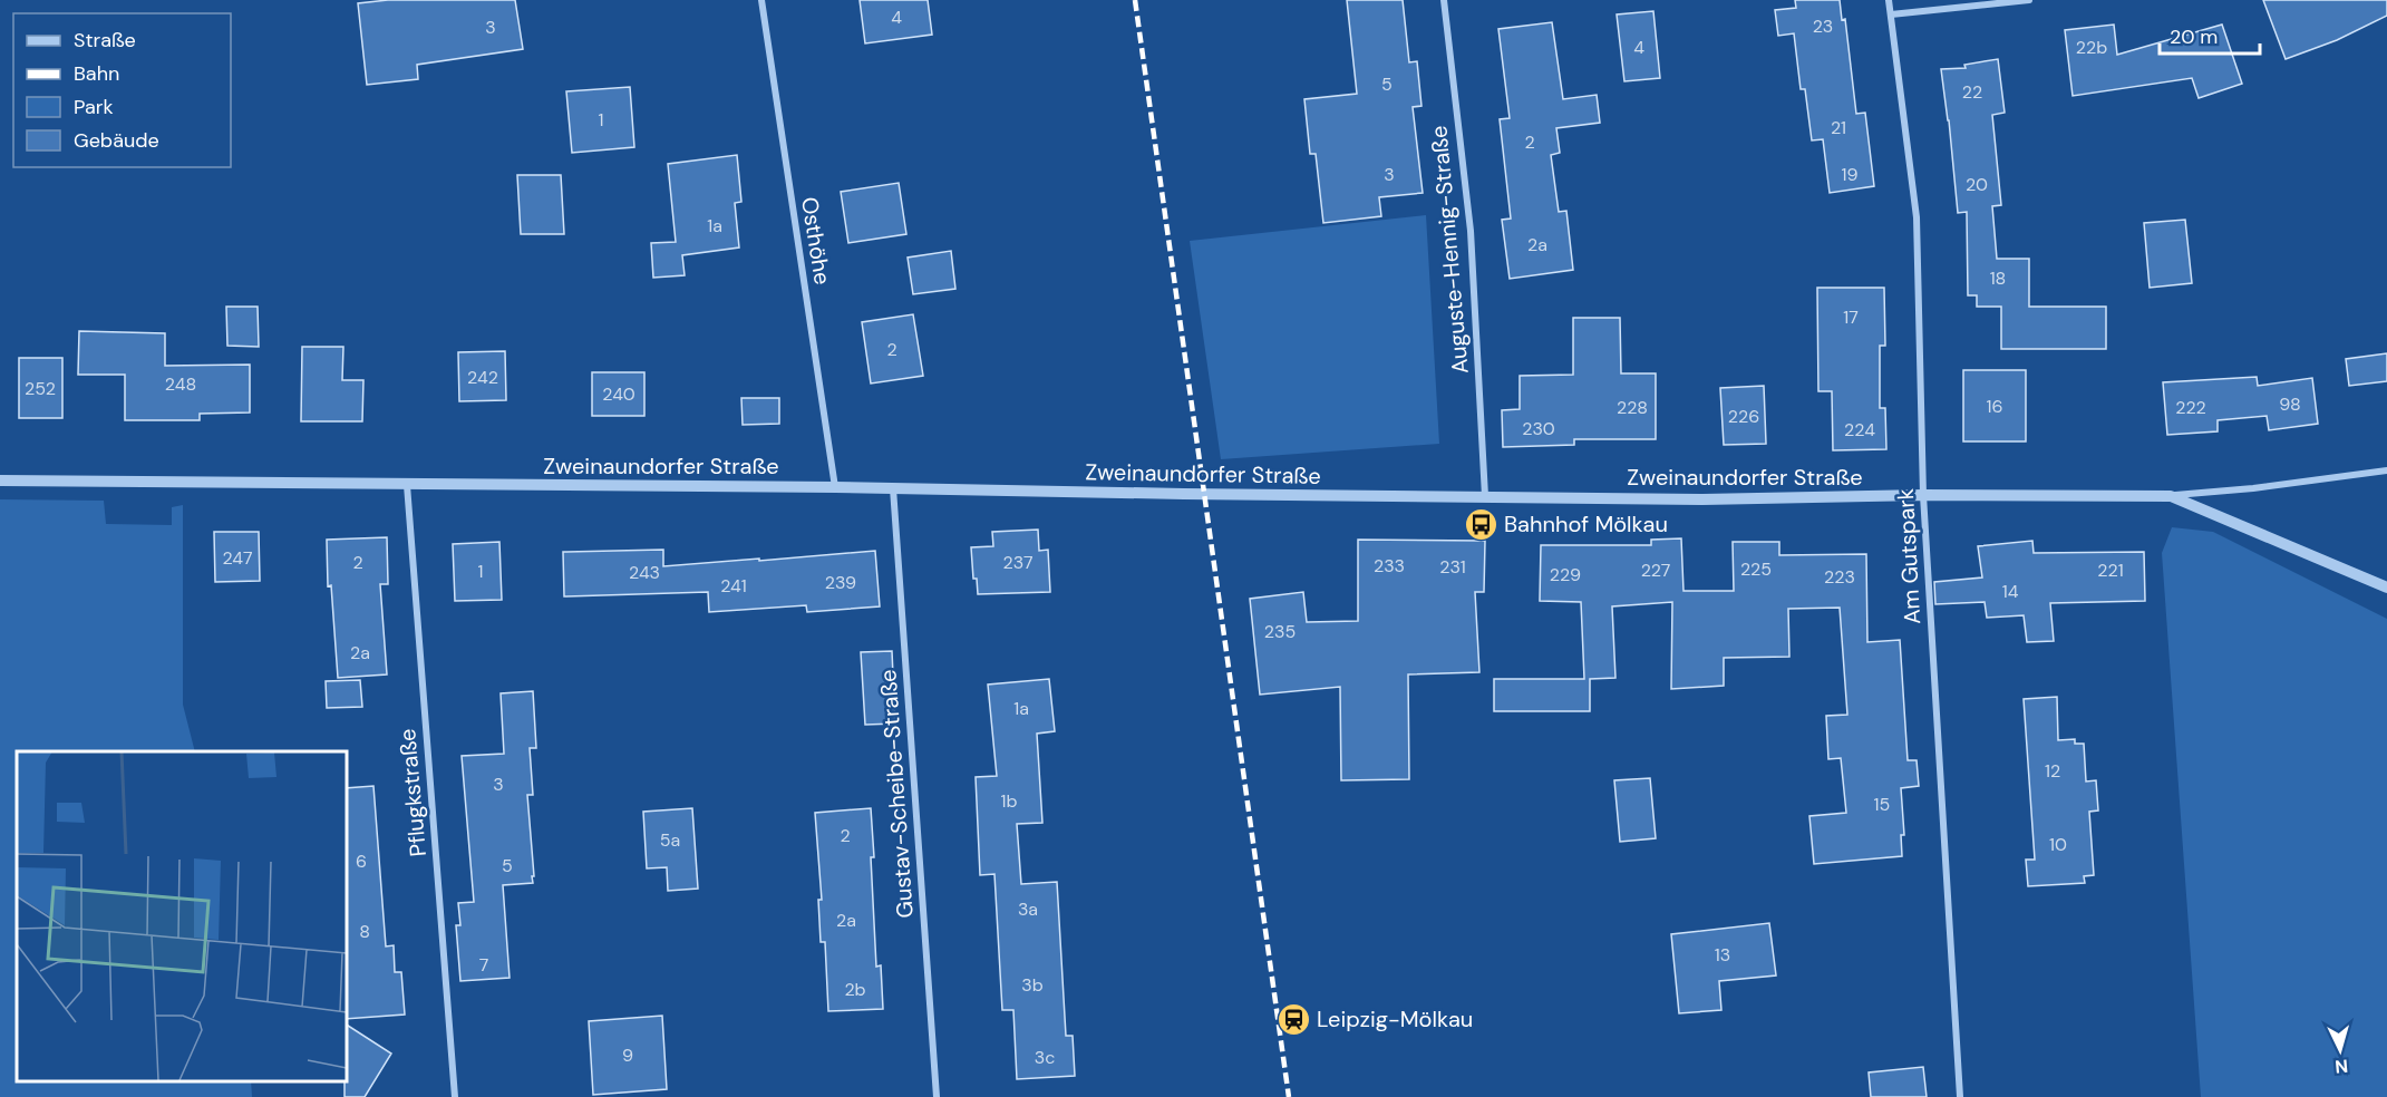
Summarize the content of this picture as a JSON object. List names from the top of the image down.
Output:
{
  "streets": {
    "street": [
      "Osthöhe",
      "Auguste-Hennig-Straße",
      "Zweinaundorfer Straße",
      "Am Gutspark",
      "Pflugkstraße",
      "Gustav-Scheibe-Straße"
    ]
  },
  "crossings": [
    ["Osthöhe", "Zweinaundorfer Straße"],
    ["Auguste-Hennig-Straße", "Zweinaundorfer Straße"],
    ["Zweinaundorfer Straße", "Am Gutspark"],
    ["Zweinaundorfer Straße", "Pflugkstraße"],
    ["Zweinaundorfer Straße", "Gustav-Scheibe-Straße"]
  ],
  "places": {
    "bus stop": ["Bahnhof Mölkau"],
    "station": ["Leipzig-Mölkau"]
  },
  "house_numbers": [
    "4",
    "23",
    "3",
    "4",
    "22b",
    "5",
    "22",
    "1",
    "21",
    "2",
    "3",
    "19",
    "20",
    "1a",
    "2a",
    "18",
    "17",
    "2",
    "242",
    "248",
    "252",
    "240",
    "98",
    "16",
    "228",
    "222",
    "226",
    "230",
    "224",
    "247",
    "2",
    "237",
    "233",
    "231",
    "225",
    "227",
    "221",
    "1",
    "243",
    "229",
    "223",
    "239",
    "241",
    "14",
    "235",
    "2a",
    "1a",
    "12",
    "3",
    "1b",
    "15",
    "2",
    "5a",
    "10",
    "6",
    "5",
    "3a",
    "2a",
    "8",
    "13",
    "7",
    "3b",
    "2b",
    "9",
    "3c"
  ],
  "legend": [
    "Straße",
    "Bahn",
    "Park",
    "Gebäude"
  ],
  "scale_bar": "20 m",
  "north": "bottom"
}
